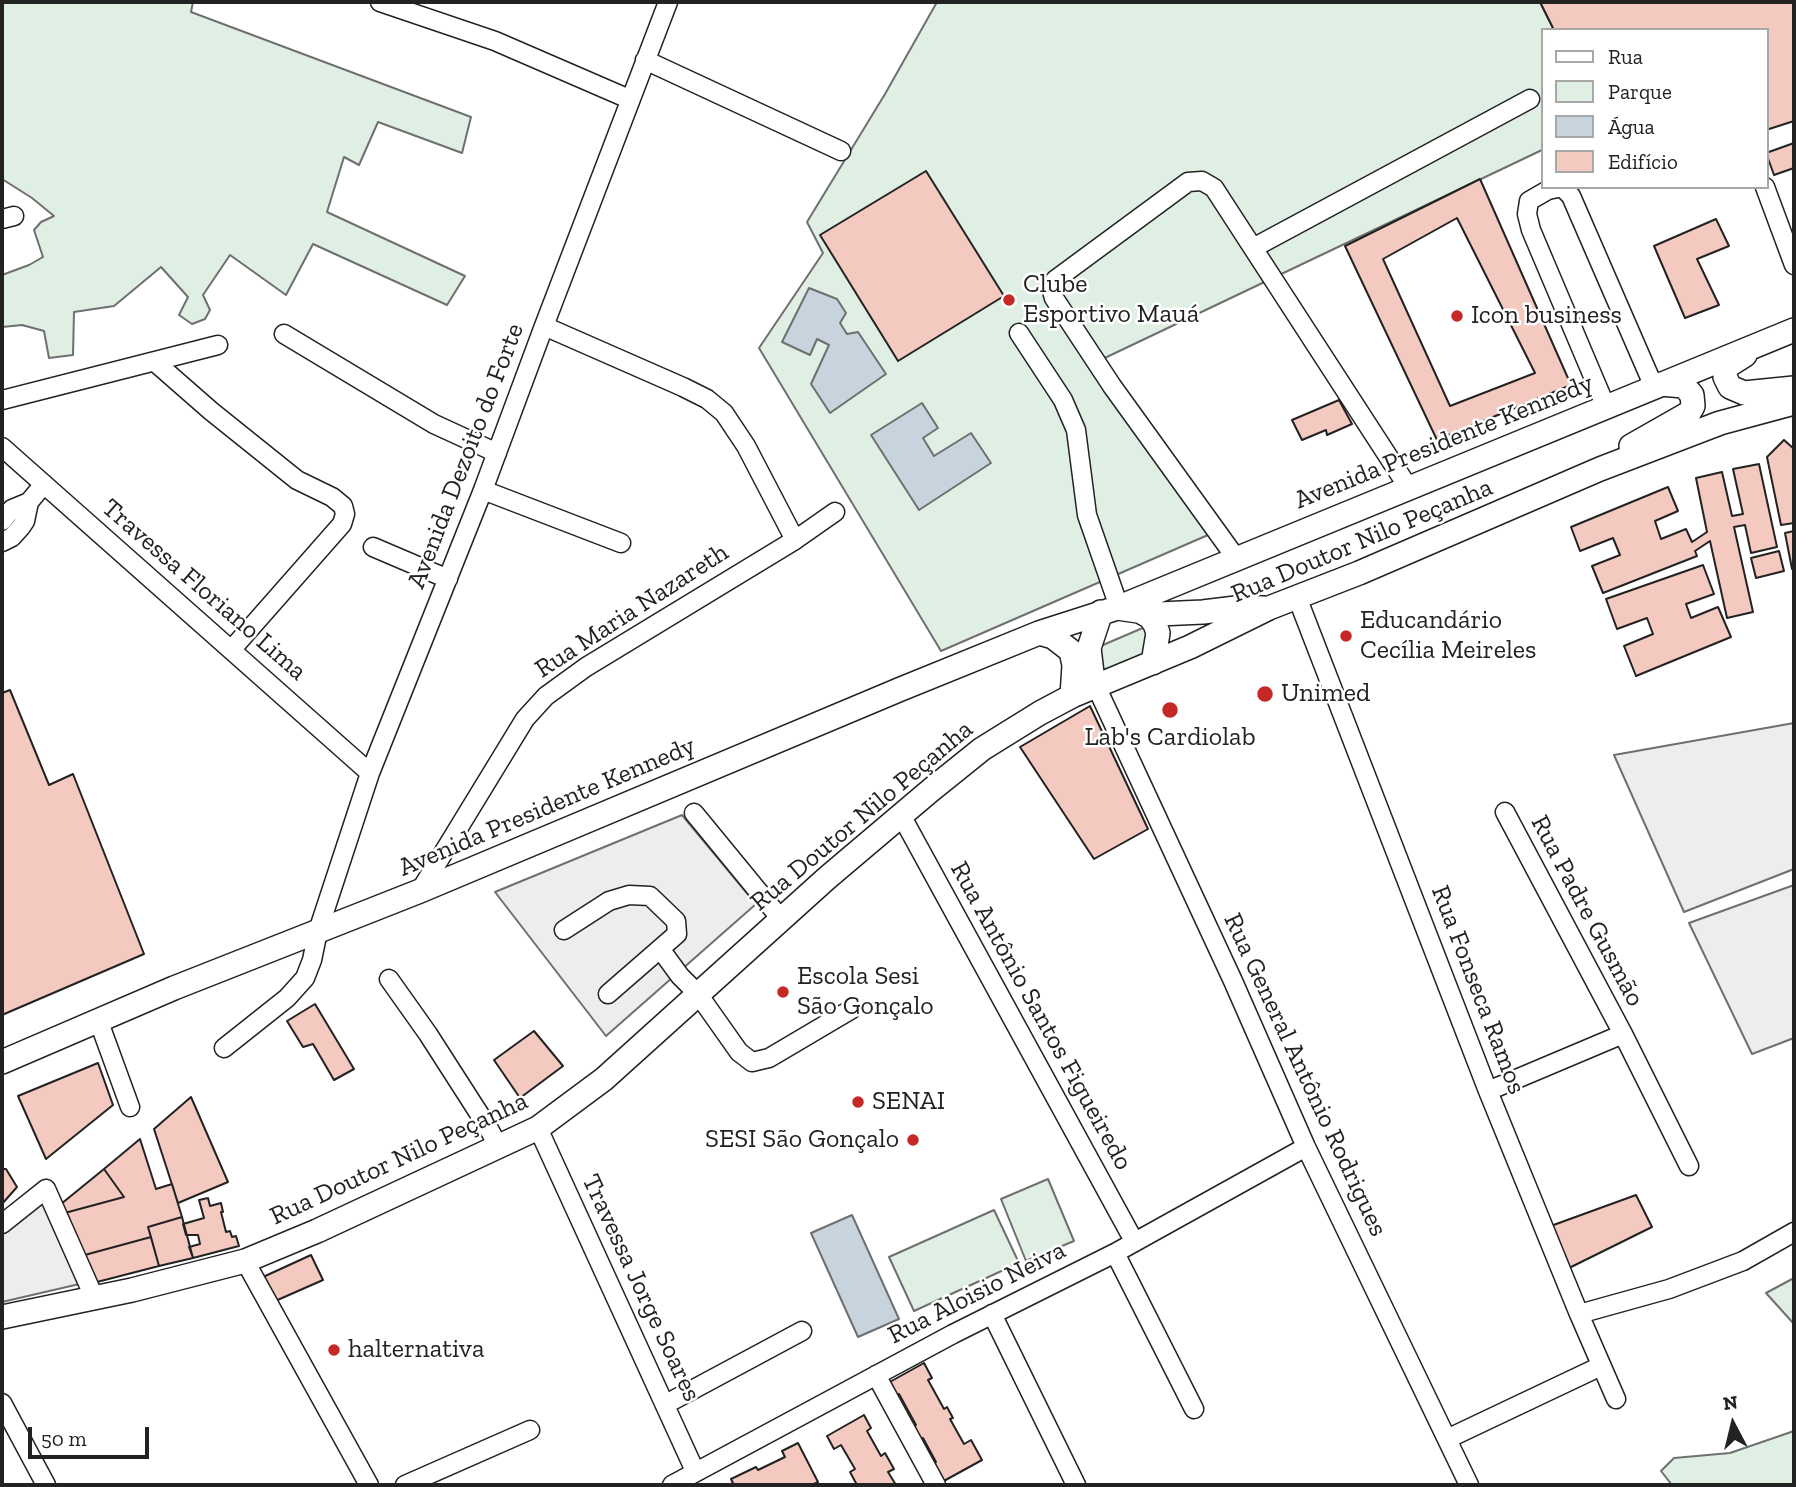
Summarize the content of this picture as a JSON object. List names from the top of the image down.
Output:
{
  "streets": {
    "main road": ["Avenida Presidente Kennedy", "Rua Doutor Nilo Peçanha"],
    "street": [
      "Avenida Dezoito do Forte",
      "Travessa Floriano Lima",
      "Rua Maria Nazareth",
      "Rua Padre Gusmão",
      "Rua Fonseca Ramos",
      "Rua Antônio Santos Figueiredo",
      "Rua General Antônio Rodrigues",
      "Travessa Jorge Soares",
      "Rua Aloisio Neiva"
    ]
  },
  "crossings": [
    ["Avenida Presidente Kennedy", "Avenida Dezoito do Forte"],
    ["Avenida Presidente Kennedy", "Rua Doutor Nilo Peçanha"],
    ["Avenida Presidente Kennedy", "Rua Maria Nazareth"],
    ["Avenida Dezoito do Forte", "Travessa Floriano Lima"],
    ["Rua Doutor Nilo Peçanha", "Rua Fonseca Ramos"],
    ["Rua Doutor Nilo Peçanha", "Rua Antônio Santos Figueiredo"],
    ["Rua Doutor Nilo Peçanha", "Rua General Antônio Rodrigues"],
    ["Rua Doutor Nilo Peçanha", "Travessa Jorge Soares"],
    ["Rua Padre Gusmão", "Rua Fonseca Ramos"],
    ["Rua Antônio Santos Figueiredo", "Rua Aloisio Neiva"],
    ["Rua General Antônio Rodrigues", "Rua Aloisio Neiva"],
    ["Travessa Jorge Soares", "Rua Aloisio Neiva"]
  ],
  "places": [
    "Clube Esportivo Mauá",
    "Icon business",
    "Educandário Cecília Meireles",
    "Unimed",
    "Lab's Cardiolab",
    "Escola Sesi São Gonçalo",
    "SENAI",
    "SESI São Gonçalo",
    "halternativa"
  ],
  "legend": [
    "Rua",
    "Parque",
    "Água",
    "Edifício"
  ],
  "scale_bar": "50 m",
  "north": "top"
}
